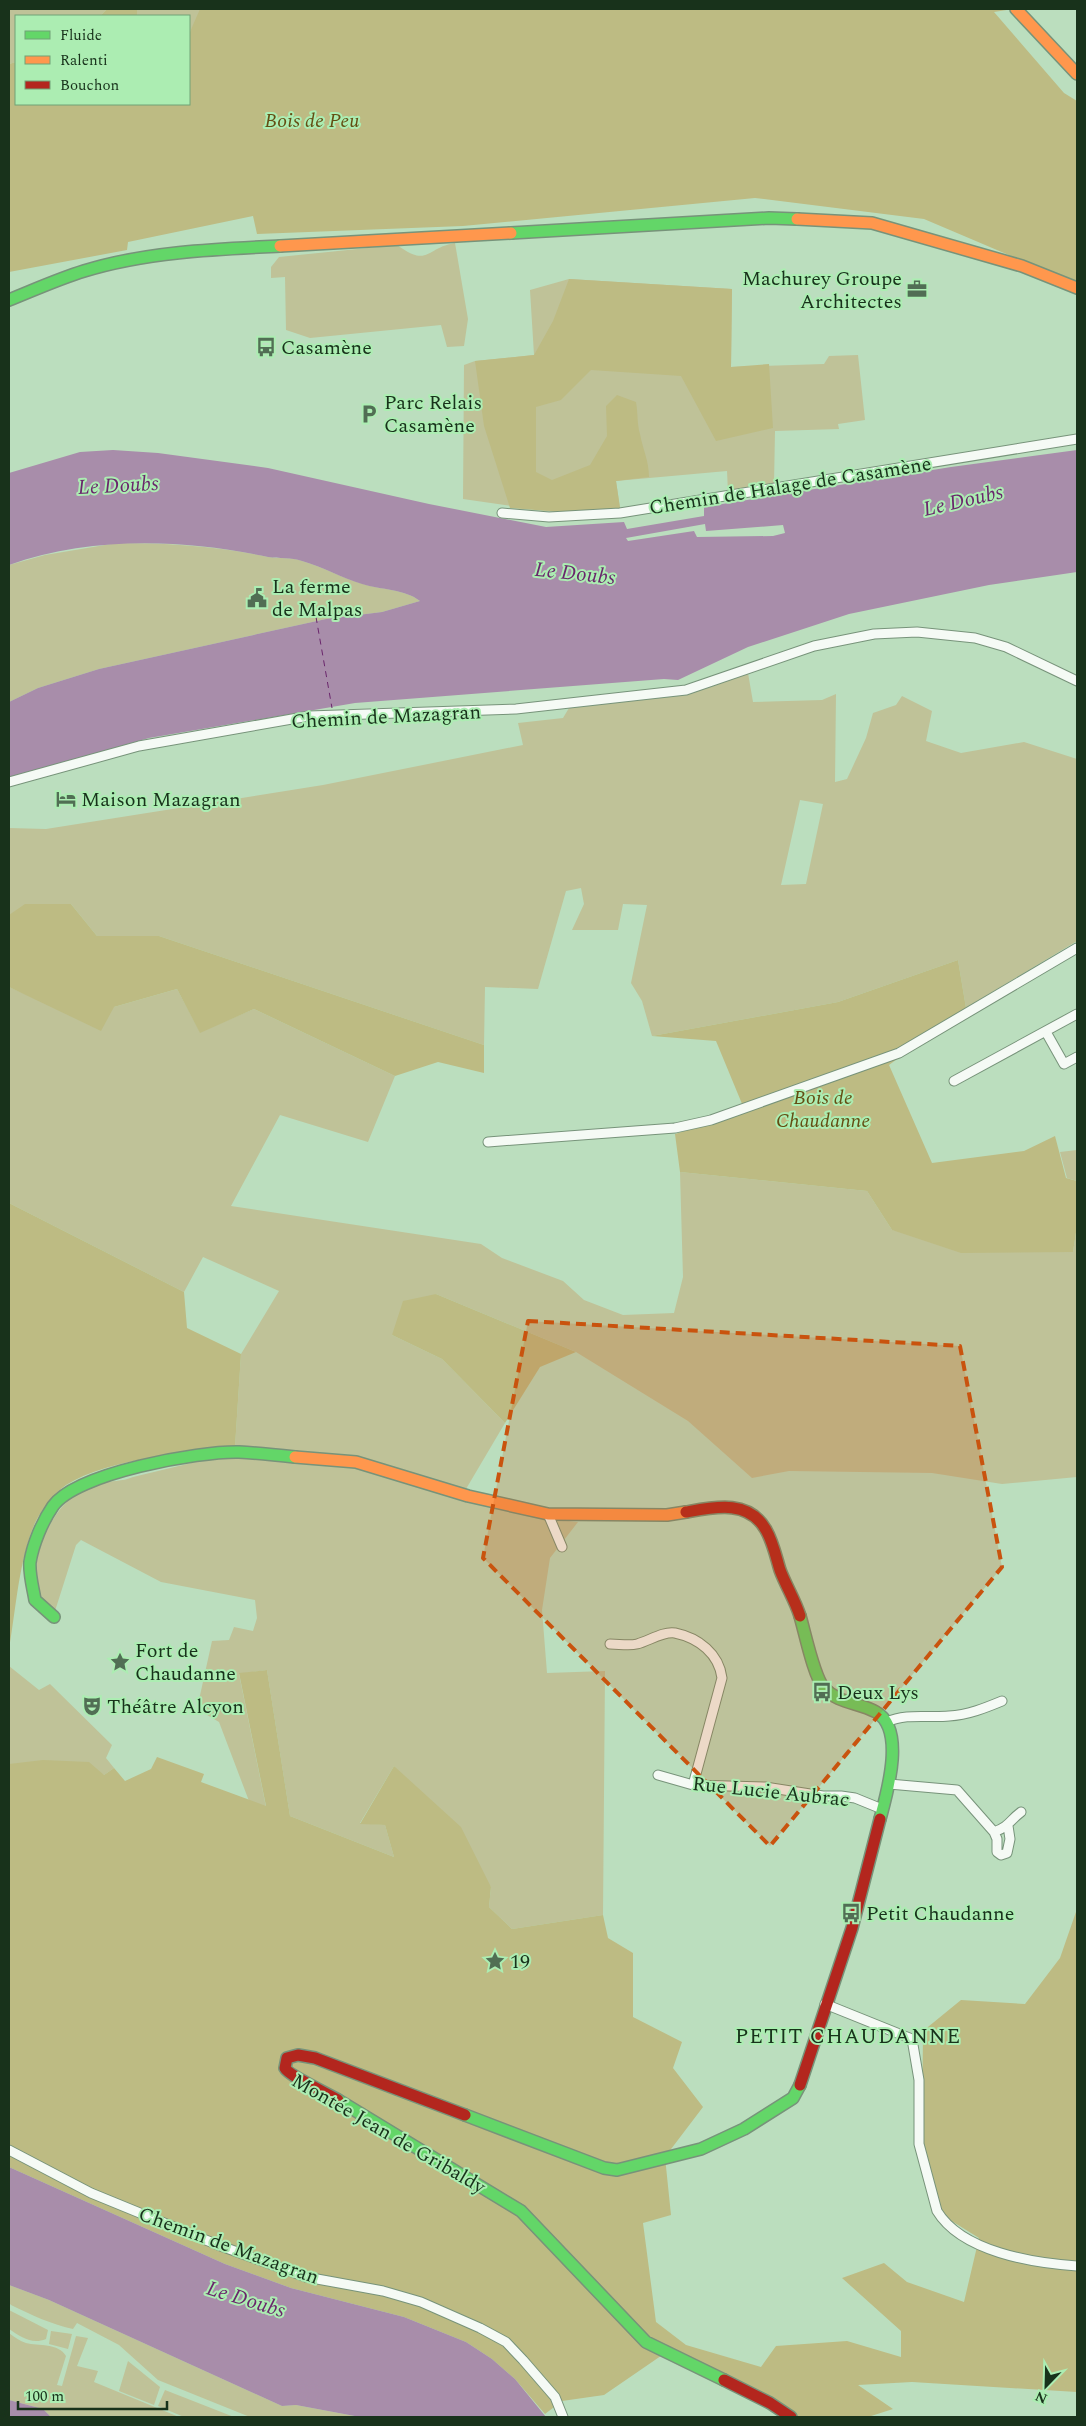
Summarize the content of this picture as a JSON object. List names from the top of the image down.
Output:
{
  "streets": {
    "main road": ["Montée Jean de Gribaldy"],
    "street": ["Chemin de Halage de Casamène", "Chemin de Mazagran", "Rue Lucie Aubrac"]
  },
  "districts": ["PETIT CHAUDANNE"],
  "water": ["Le Doubs"],
  "parks": ["Bois de Peu", "Bois de Chaudanne"],
  "places": {
    "office": ["Machurey Groupe Architectes"],
    "bus stop": ["Casamène", "Deux Lys", "Petit Chaudanne"],
    "parking": ["Parc Relais Casamène"],
    "public building": ["La ferme de Malpas"],
    "hotel": ["Maison Mazagran"],
    "place": ["Fort de Chaudanne", "19"],
    "theatre": ["Théâtre Alcyon"]
  },
  "legend": ["Fluide", "Ralenti", "Bouchon"],
  "scale_bar": "100 m",
  "north": "bottom left"
}
